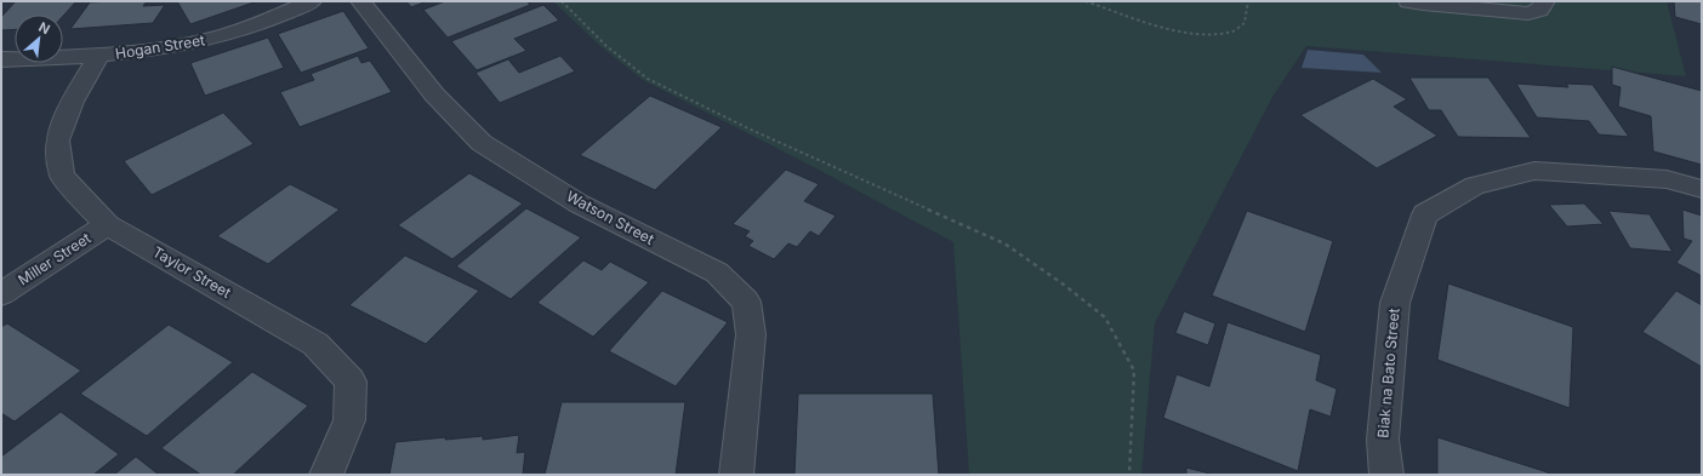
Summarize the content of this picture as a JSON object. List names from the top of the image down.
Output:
{
  "streets": {
    "street": [
      "Hogan Street",
      "Watson Street",
      "Miller Street",
      "Taylor Street",
      "Biak na Bato Street"
    ]
  },
  "crossings": [
    ["Hogan Street", "Taylor Street"],
    ["Miller Street", "Taylor Street"]
  ],
  "north": "top right"
}
